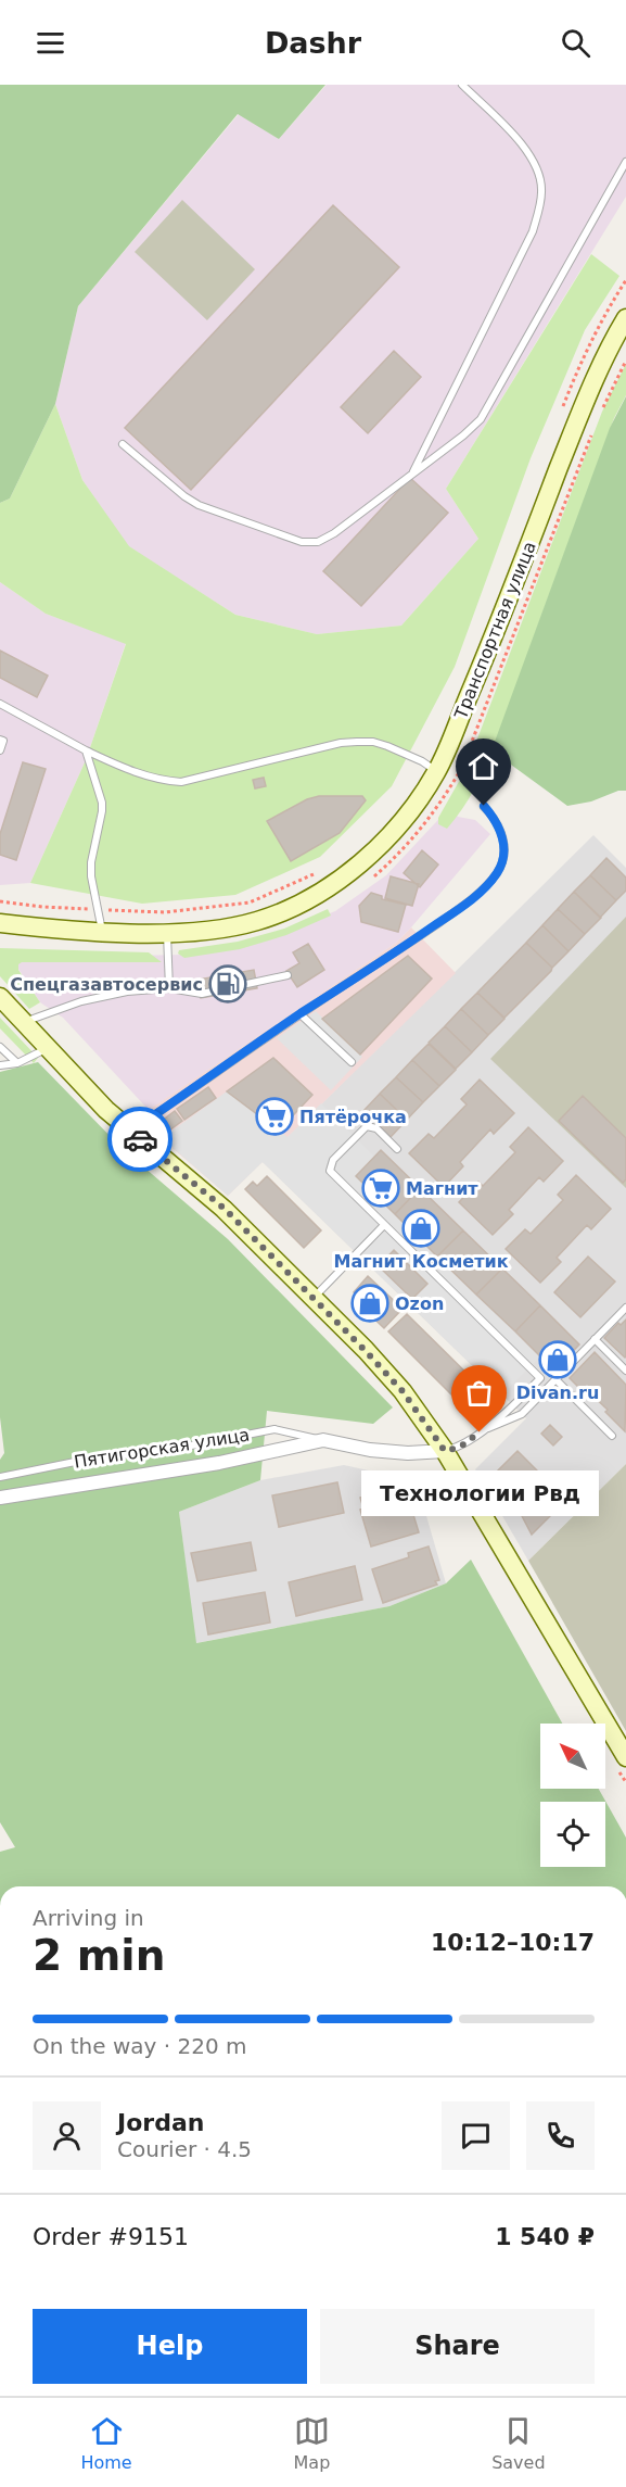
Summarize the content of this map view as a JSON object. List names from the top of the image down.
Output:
{
  "streets": {
    "main road": ["Транспортная улица"],
    "street": ["Пятигорская улица"]
  },
  "places": {
    "fuel station": ["Спецгазавтосервис"],
    "supermarket": ["Пятёрочка", "Магнит"],
    "shop": ["Магнит Косметик", "Ozon", "Divan.ru"],
    "other": ["Технологии Рвд"]
  },
  "north": "top left",
  "page": {
    "header": "Dashr",
    "bubble": "Технологии Рвд",
    "heading": ["2 min", "Arriving in", "10:12–10:17"],
    "panel": [
      "Jordan",
      "Courier · 4.5",
      "Order #9151",
      "1 540 ₽"
    ],
    "bar": "On the way · 220 m",
    "buttons": ["Help", "Share"],
    "tabs": ["Home", "Map", "Saved"]
  }
}
